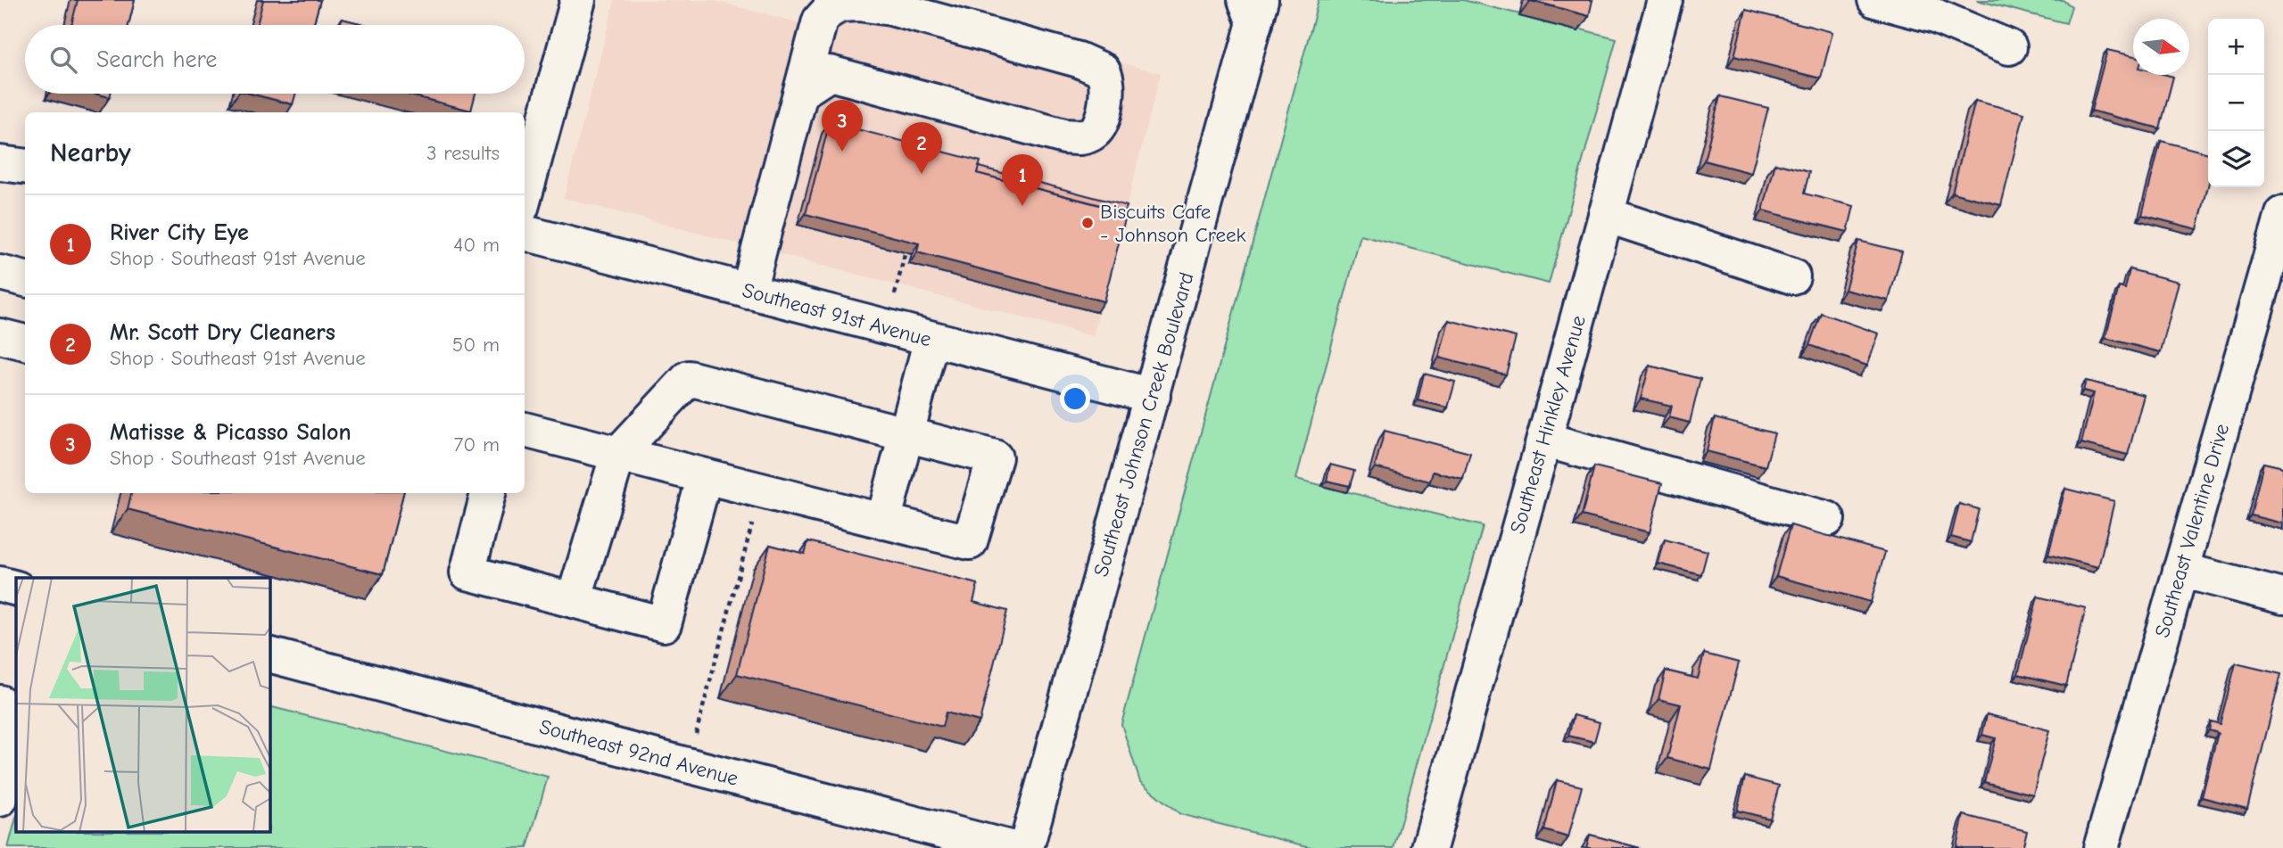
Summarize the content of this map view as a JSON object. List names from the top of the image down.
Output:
{
  "streets": {
    "street": [
      "Southeast 91st Avenue",
      "Southeast Johnson Creek Boulevard",
      "Southeast Hinkley Avenue",
      "Southeast Valentine Drive",
      "Southeast 92nd Avenue"
    ]
  },
  "crossings": [
    ["Southeast 91st Avenue", "Southeast Johnson Creek Boulevard"]
  ],
  "places": ["Biscuits Cafe - Johnson Creek"],
  "north": "right",
  "page": {
    "map_buttons": ["+", "−"],
    "search": "Search here",
    "pins": ["3", "2", "1"],
    "heading": ["Nearby", "3 results"],
    "list": [
      {
        "mark": "1",
        "name": "River City Eye",
        "note": "Shop · Southeast 91st Avenue",
        "value": "40 m"
      },
      {
        "mark": "2",
        "name": "Mr. Scott Dry Cleaners",
        "note": "Shop · Southeast 91st Avenue",
        "value": "50 m"
      },
      {
        "mark": "3",
        "name": "Matisse & Picasso Salon",
        "note": "Shop · Southeast 91st Avenue",
        "value": "70 m"
      }
    ]
  }
}
